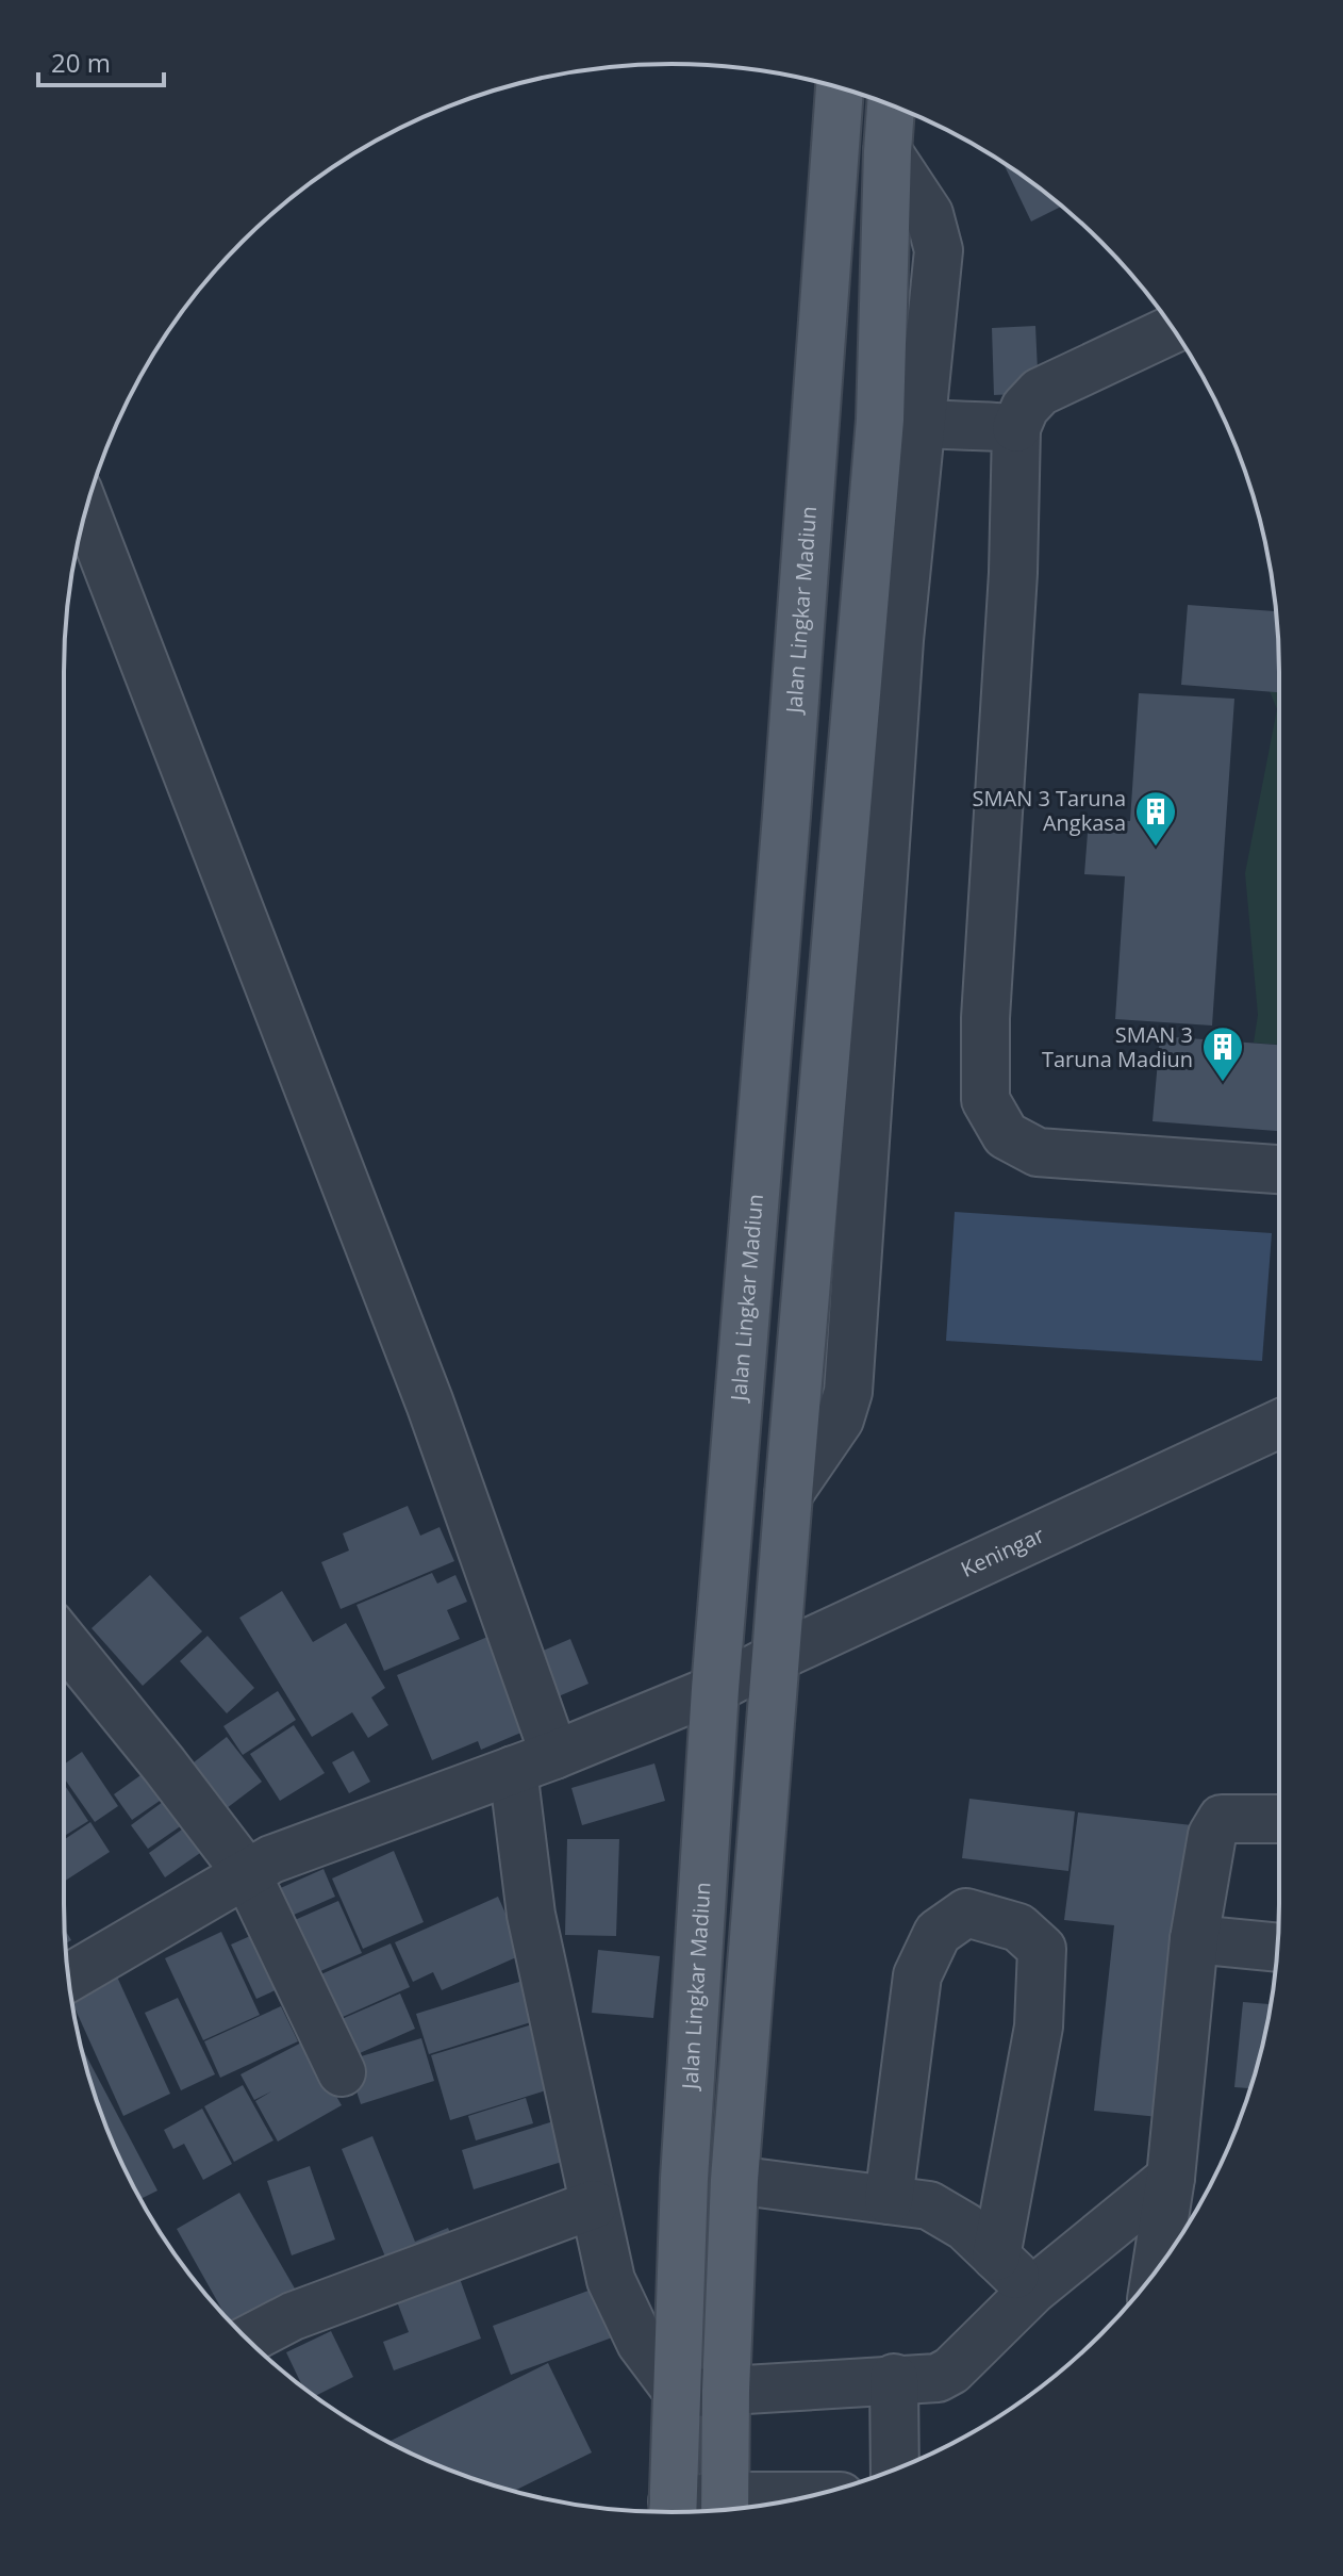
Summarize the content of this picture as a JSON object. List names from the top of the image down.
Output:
{
  "streets": {
    "main road": ["Jalan Lingkar Madiun"],
    "street": ["Keningar"]
  },
  "crossings": [
    ["Jalan Lingkar Madiun", "Keningar"]
  ],
  "places": {
    "building": ["SMAN 3 Taruna Angkasa", "SMAN 3 Taruna Madiun"]
  },
  "scale_bar": "20 m"
}
